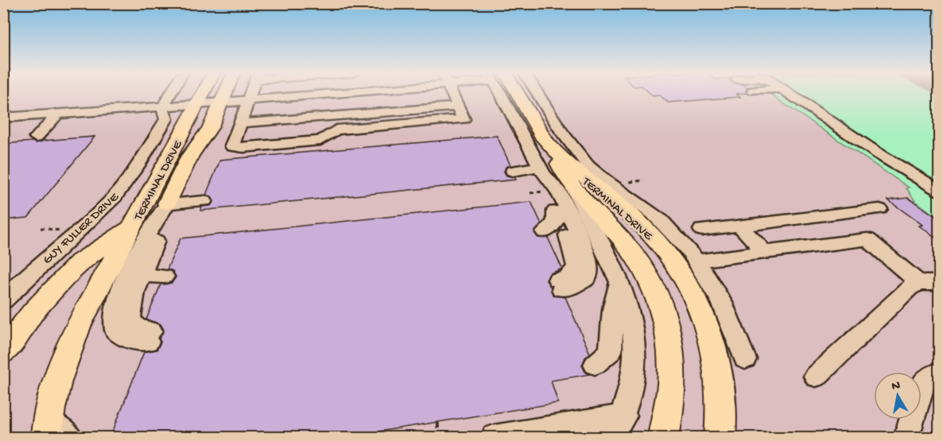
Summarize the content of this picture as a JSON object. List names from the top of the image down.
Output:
{
  "streets": {
    "main road": ["TERMINAL DRIVE"],
    "street": ["GUY FULLER DRIVE"]
  },
  "north": "top"
}
